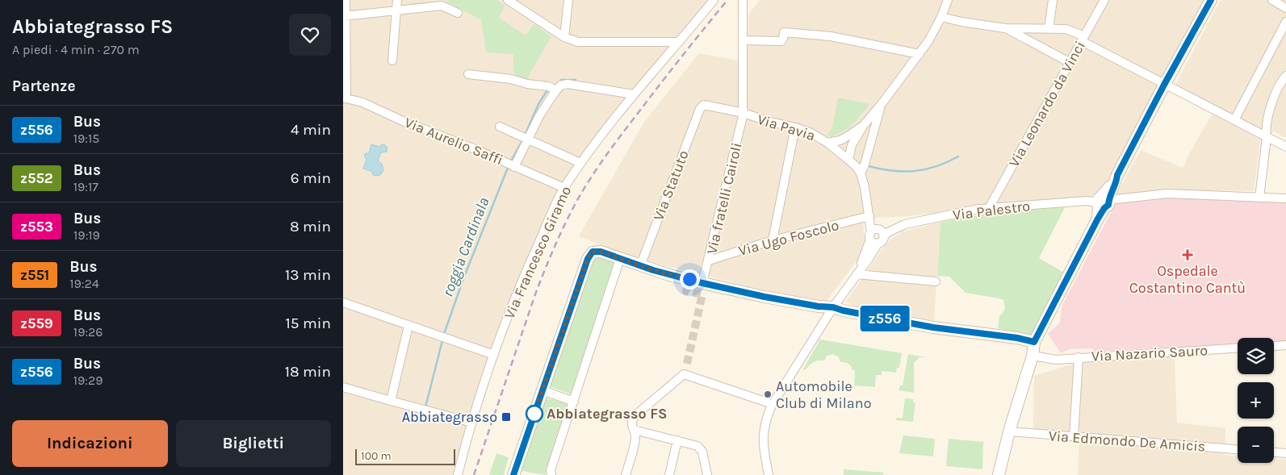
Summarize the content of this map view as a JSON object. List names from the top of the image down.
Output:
{
  "streets": {
    "street": [
      "Via Leonardo da Vinci",
      "Via Pavia",
      "Via Aurelio Saffi",
      "Via Statuto",
      "Via fratelli Cairoli",
      "Via Palestro",
      "Via Ugo Foscolo",
      "Via Francesco Giramo",
      "Via Nazario Sauro",
      "Via Edmondo De Amicis"
    ]
  },
  "crossings": [
    ["Via Leonardo da Vinci", "Via Palestro"],
    ["Via Pavia", "Via Statuto"],
    ["Via Pavia", "Via fratelli Cairoli"],
    ["Via Pavia", "Via Palestro"],
    ["Via Pavia", "Via Ugo Foscolo"],
    ["Via Aurelio Saffi", "Via Francesco Giramo"],
    ["Via fratelli Cairoli", "Via Ugo Foscolo"],
    ["Via Palestro", "Via Ugo Foscolo"]
  ],
  "water": ["roggia Cardinala"],
  "places": {
    "health": ["Ospedale Costantino Cantù"],
    "other": ["Automobile Club di Milano", "Abbiategrasso FS"],
    "transit": ["Abbiategrasso"]
  },
  "lines": ["bus line z556"],
  "scale_bar": "100 m",
  "page": {
    "heading": [
      ["Abbiategrasso FS", "A piedi · 4 min · 270 m"],
      "Partenze"
    ],
    "on_map": "z556",
    "list": [
      {
        "mark": "z556",
        "name": "Bus",
        "note": "19:15",
        "value": "4 min"
      },
      {
        "mark": "z552",
        "name": "Bus",
        "note": "19:17",
        "value": "6 min"
      },
      {
        "mark": "z553",
        "name": "Bus",
        "note": "19:19",
        "value": "8 min"
      },
      {
        "mark": "z551",
        "name": "Bus",
        "note": "19:24",
        "value": "13 min"
      },
      {
        "mark": "z559",
        "name": "Bus",
        "note": "19:26",
        "value": "15 min"
      },
      {
        "mark": "z556",
        "name": "Bus",
        "note": "19:29",
        "value": "18 min"
      }
    ],
    "map_buttons": ["+", "−"],
    "buttons": ["Indicazioni", "Biglietti"],
    "scale": "100 m"
  }
}
